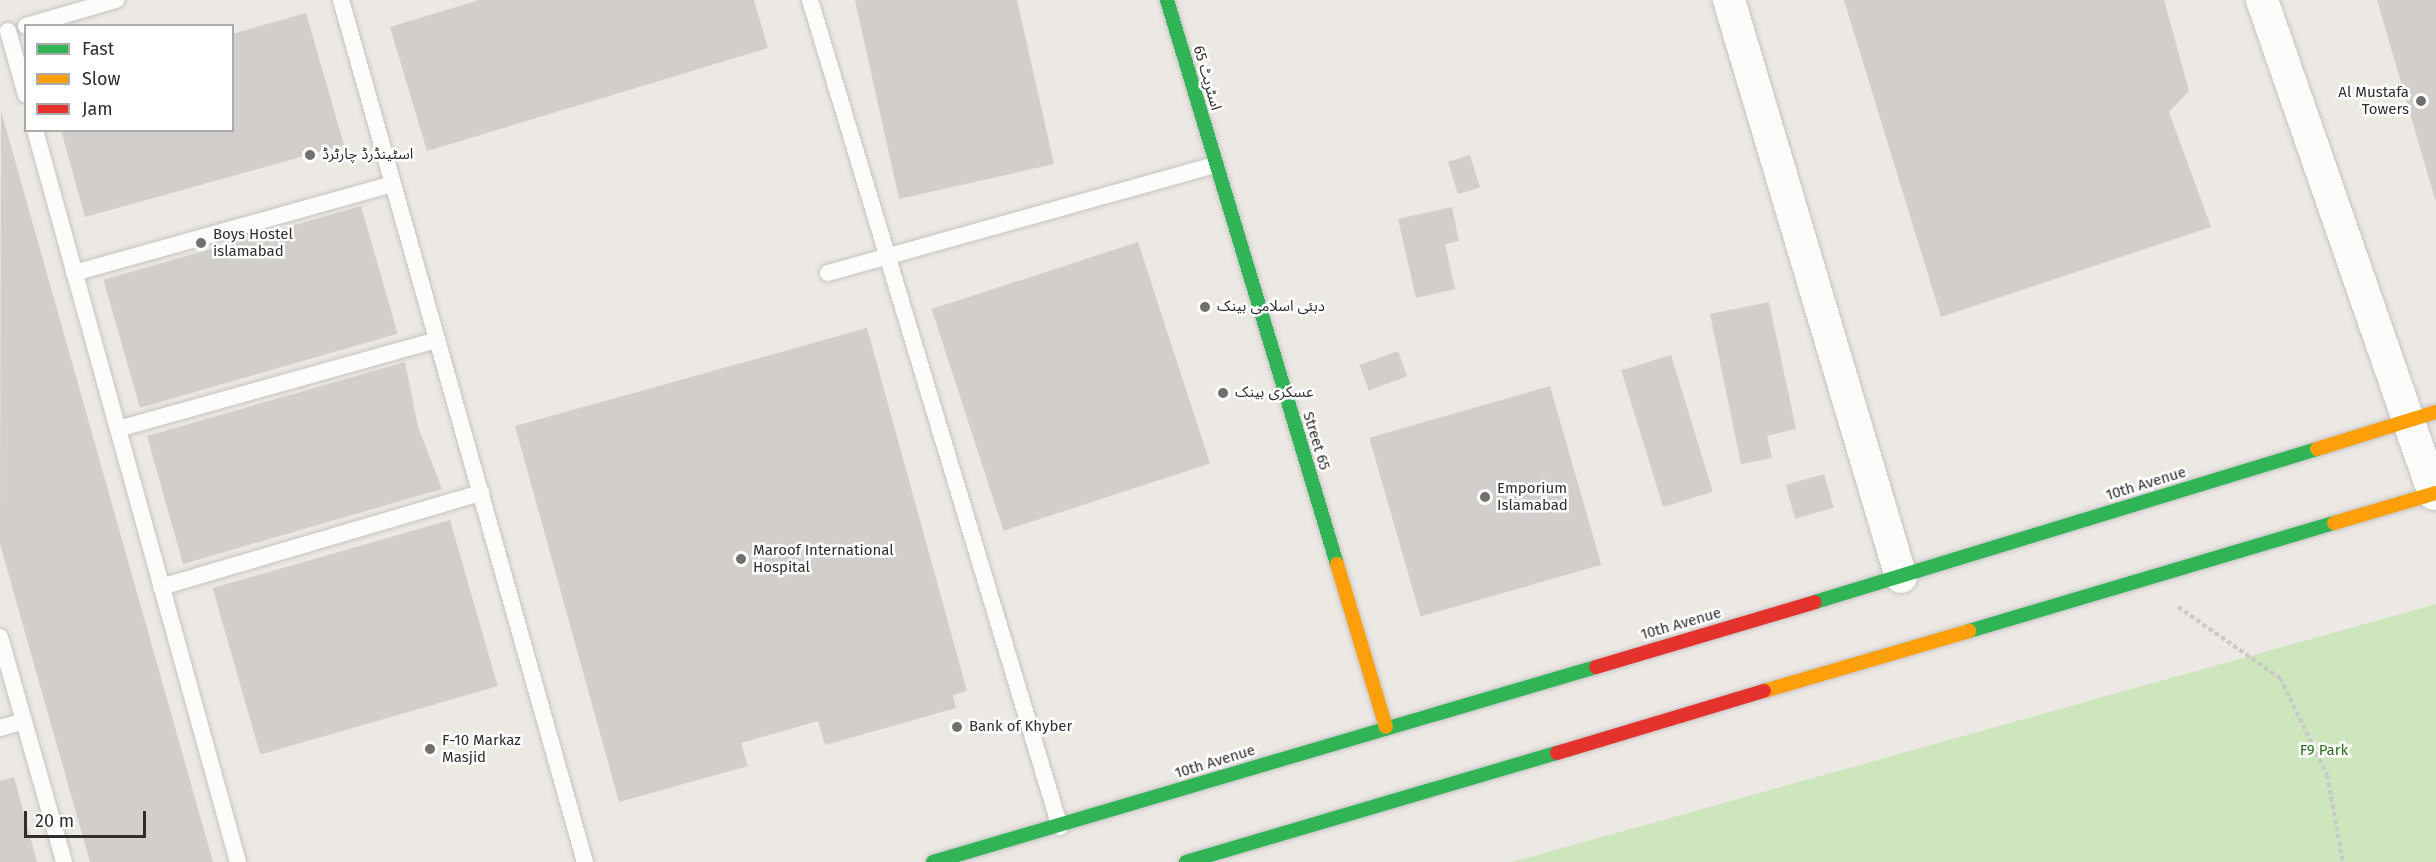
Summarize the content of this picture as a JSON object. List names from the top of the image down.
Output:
{
  "streets": {
    "main road": ["اسٹریٹ 65", "Street 65", "10th Avenue"]
  },
  "crossings": [
    ["اسٹریٹ 65", "Street 65"],
    ["Street 65", "10th Avenue"]
  ],
  "parks": ["F9 Park"],
  "places": [
    "Al Mustafa Towers",
    "اسٹینڈرڈ چارٹرڈ",
    "Boys Hostel islamabad",
    "دبئی اسلامی بینک",
    "عسکری بینک",
    "Emporium Islamabad",
    "Maroof International Hospital",
    "Bank of Khyber",
    "F-10 Markaz Masjid"
  ],
  "legend": ["Fast", "Slow", "Jam"],
  "scale_bar": "20 m"
}
